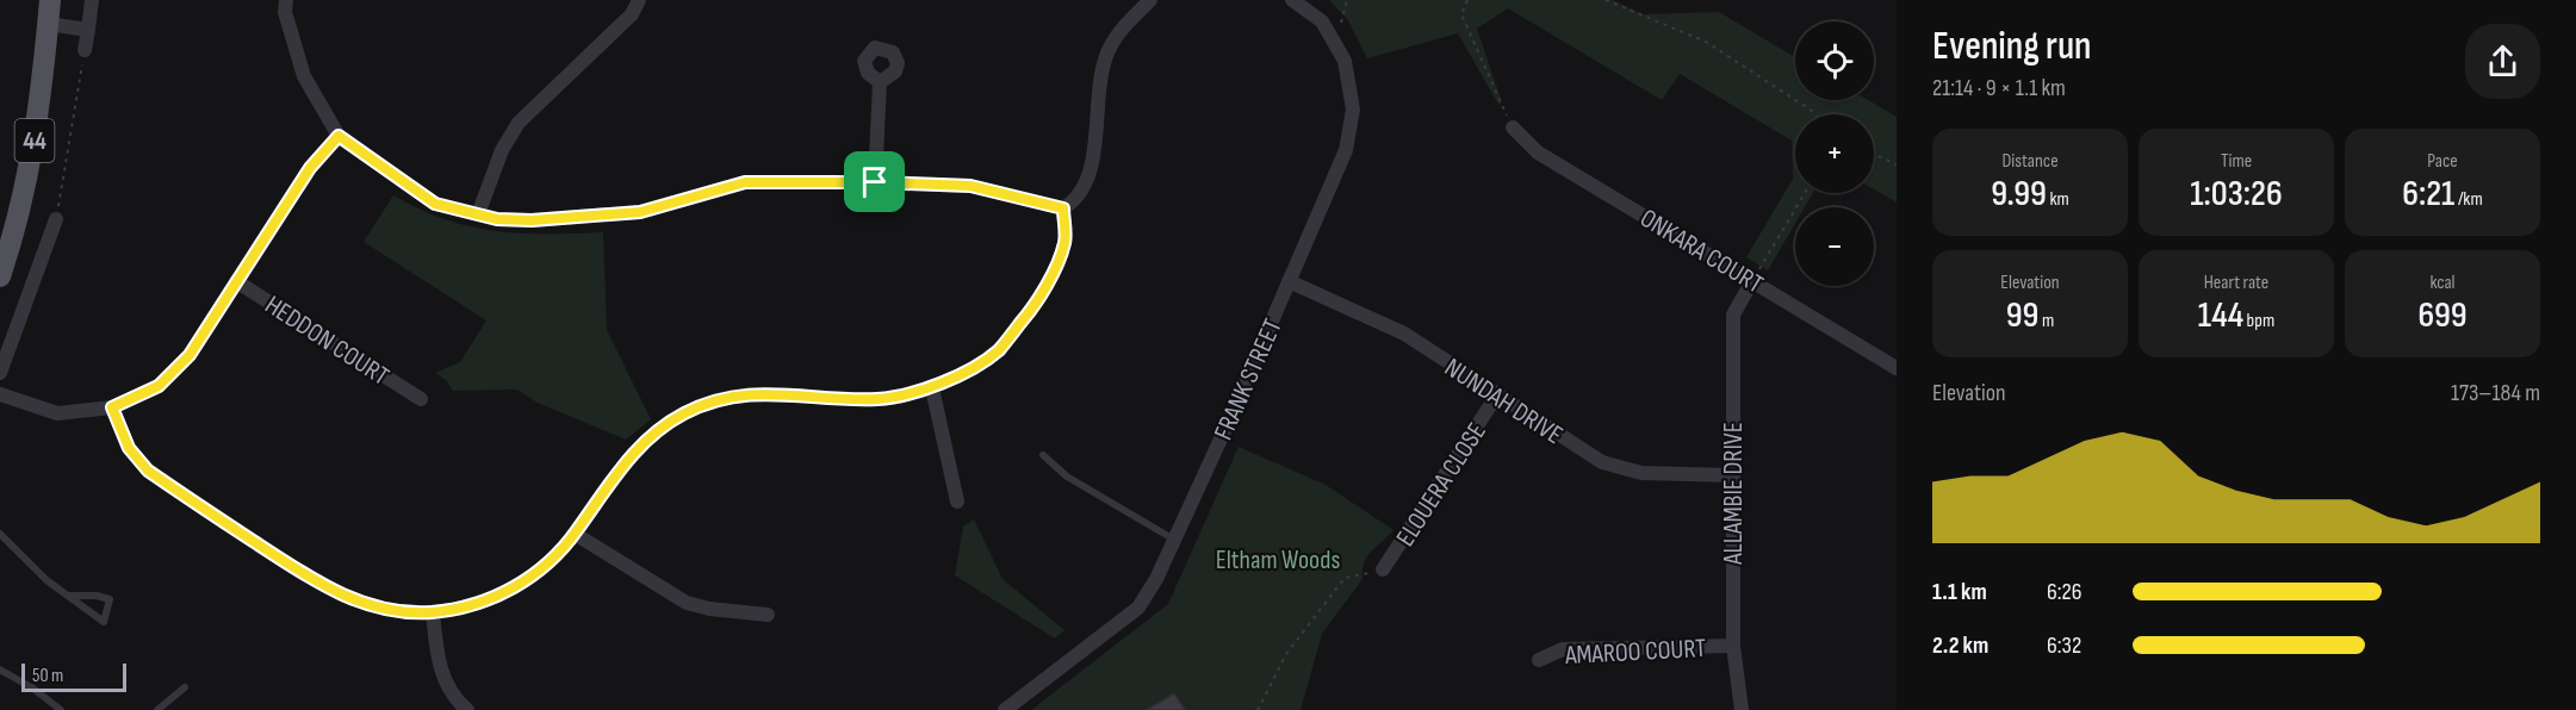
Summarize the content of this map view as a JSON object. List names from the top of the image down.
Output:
{
  "streets": {
    "main road": ["44"],
    "street": [
      "ONKARA COURT",
      "HEDDON COURT",
      "FRANK STREET",
      "NUNDAH DRIVE",
      "ELOUERA CLOSE",
      "ALLAMBIE DRIVE",
      "AMAROO COURT"
    ]
  },
  "crossings": [
    ["ONKARA COURT", "ALLAMBIE DRIVE"],
    ["FRANK STREET", "NUNDAH DRIVE"],
    ["NUNDAH DRIVE", "ELOUERA CLOSE"],
    ["NUNDAH DRIVE", "ALLAMBIE DRIVE"],
    ["ALLAMBIE DRIVE", "AMAROO COURT"]
  ],
  "parks": ["Eltham Woods"],
  "scale_bar": "50 m",
  "page": {
    "heading": ["Evening run", "21:14 · 9 × 1.1 km"],
    "map_buttons": ["+", "−"],
    "stats": [
      ["Distance", "9.99 km"],
      ["Time", "1:03:26"],
      ["Pace", "6:21 /km"],
      ["Elevation", "99 m"],
      ["Heart rate", "144 bpm"],
      ["kcal", "699"]
    ],
    "chart": ["Elevation", "173–184 m"],
    "list": [
      {
        "name": "1.1 km",
        "note": "6:26"
      },
      {
        "name": "2.2 km",
        "note": "6:32"
      }
    ],
    "scale": "50 m"
  }
}
